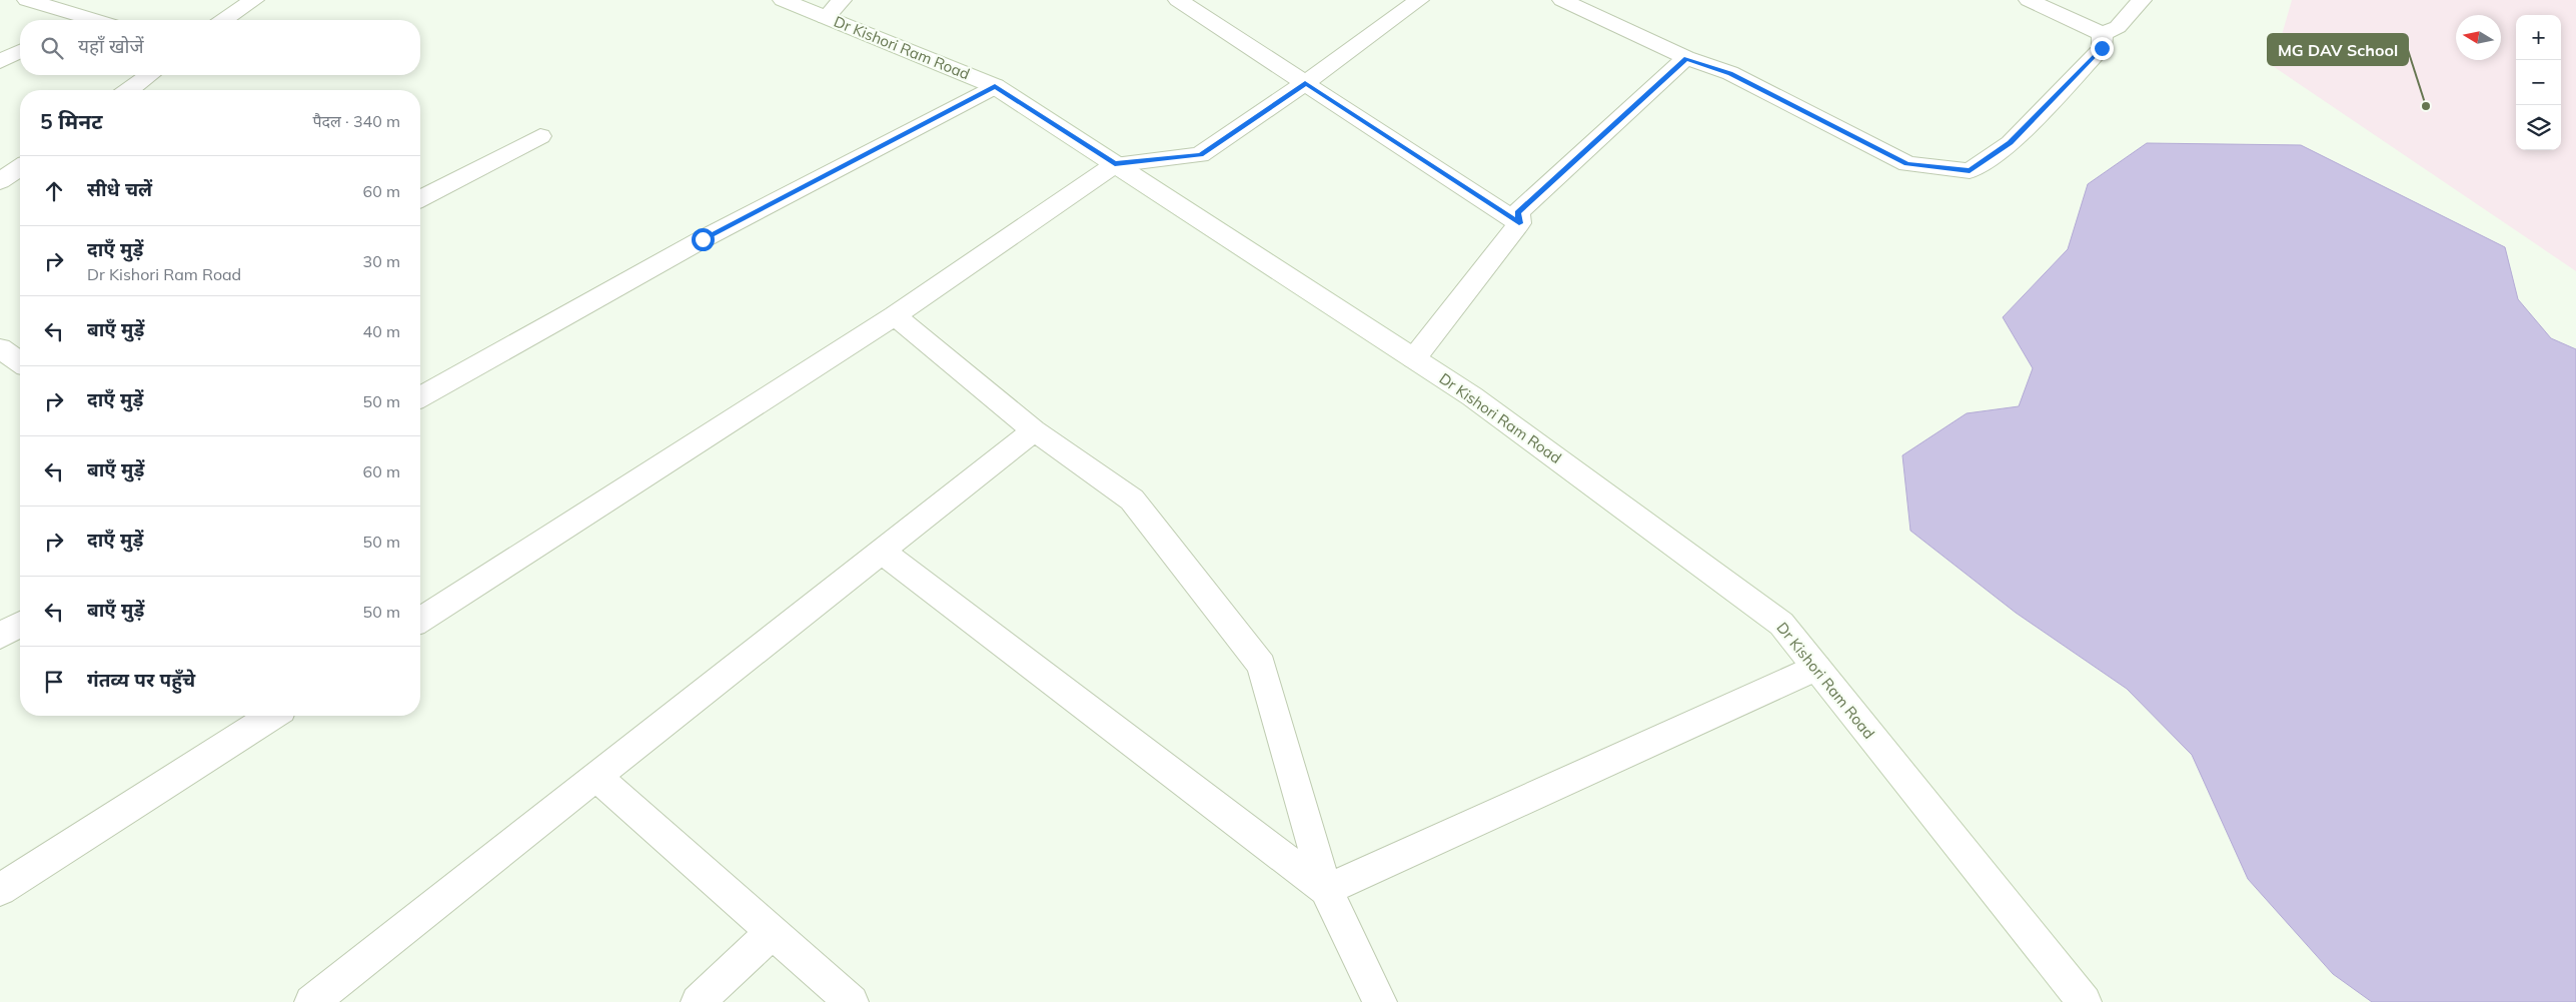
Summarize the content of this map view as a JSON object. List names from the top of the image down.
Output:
{
  "streets": {
    "street": ["Dr Kishori Ram Road"]
  },
  "places": ["MG DAV School"],
  "north": "left",
  "page": {
    "map_buttons": ["+", "−"],
    "search": "यहाँ खोजें",
    "heading": ["5 मिनट", "पैदल · 340 m"],
    "list": [
      ["सीधे चलें", "60 m"],
      ["दाएँ मुड़ें", "Dr Kishori Ram Road", "30 m"],
      ["बाएँ मुड़ें", "40 m"],
      ["दाएँ मुड़ें", "50 m"],
      ["बाएँ मुड़ें", "60 m"],
      ["दाएँ मुड़ें", "50 m"],
      ["बाएँ मुड़ें", "50 m"],
      "गंतव्य पर पहुँचे"
    ]
  }
}
